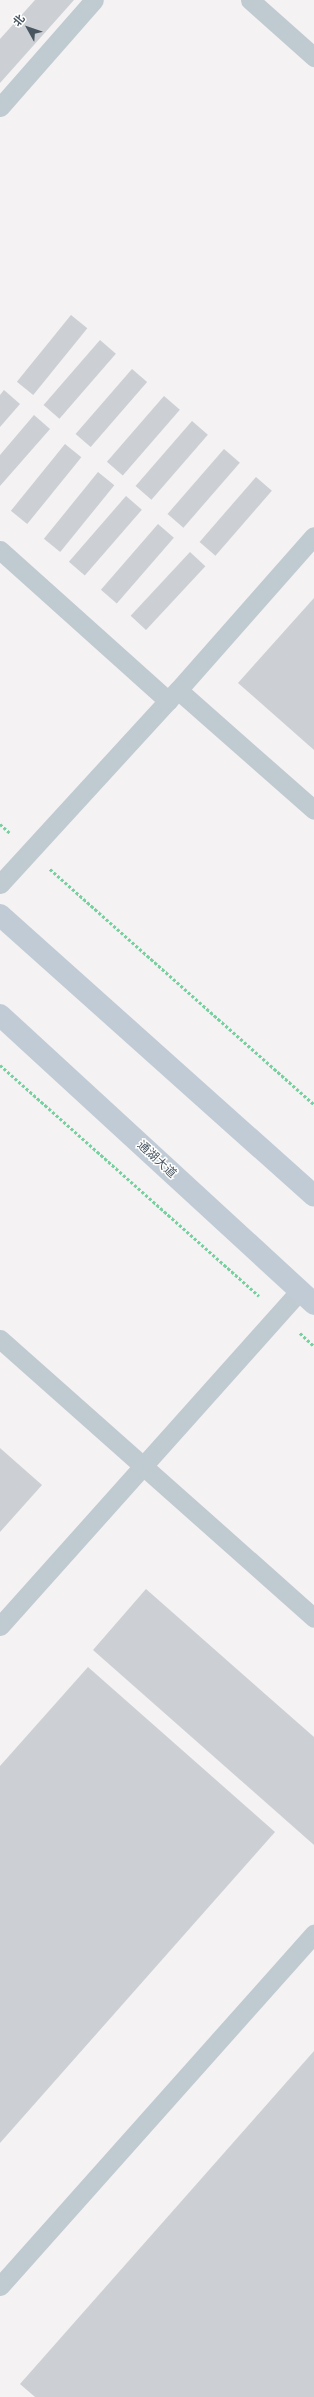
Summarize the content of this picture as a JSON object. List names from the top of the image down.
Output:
{
  "streets": {
    "main road": ["通湖大道"]
  },
  "north": "top left"
}
